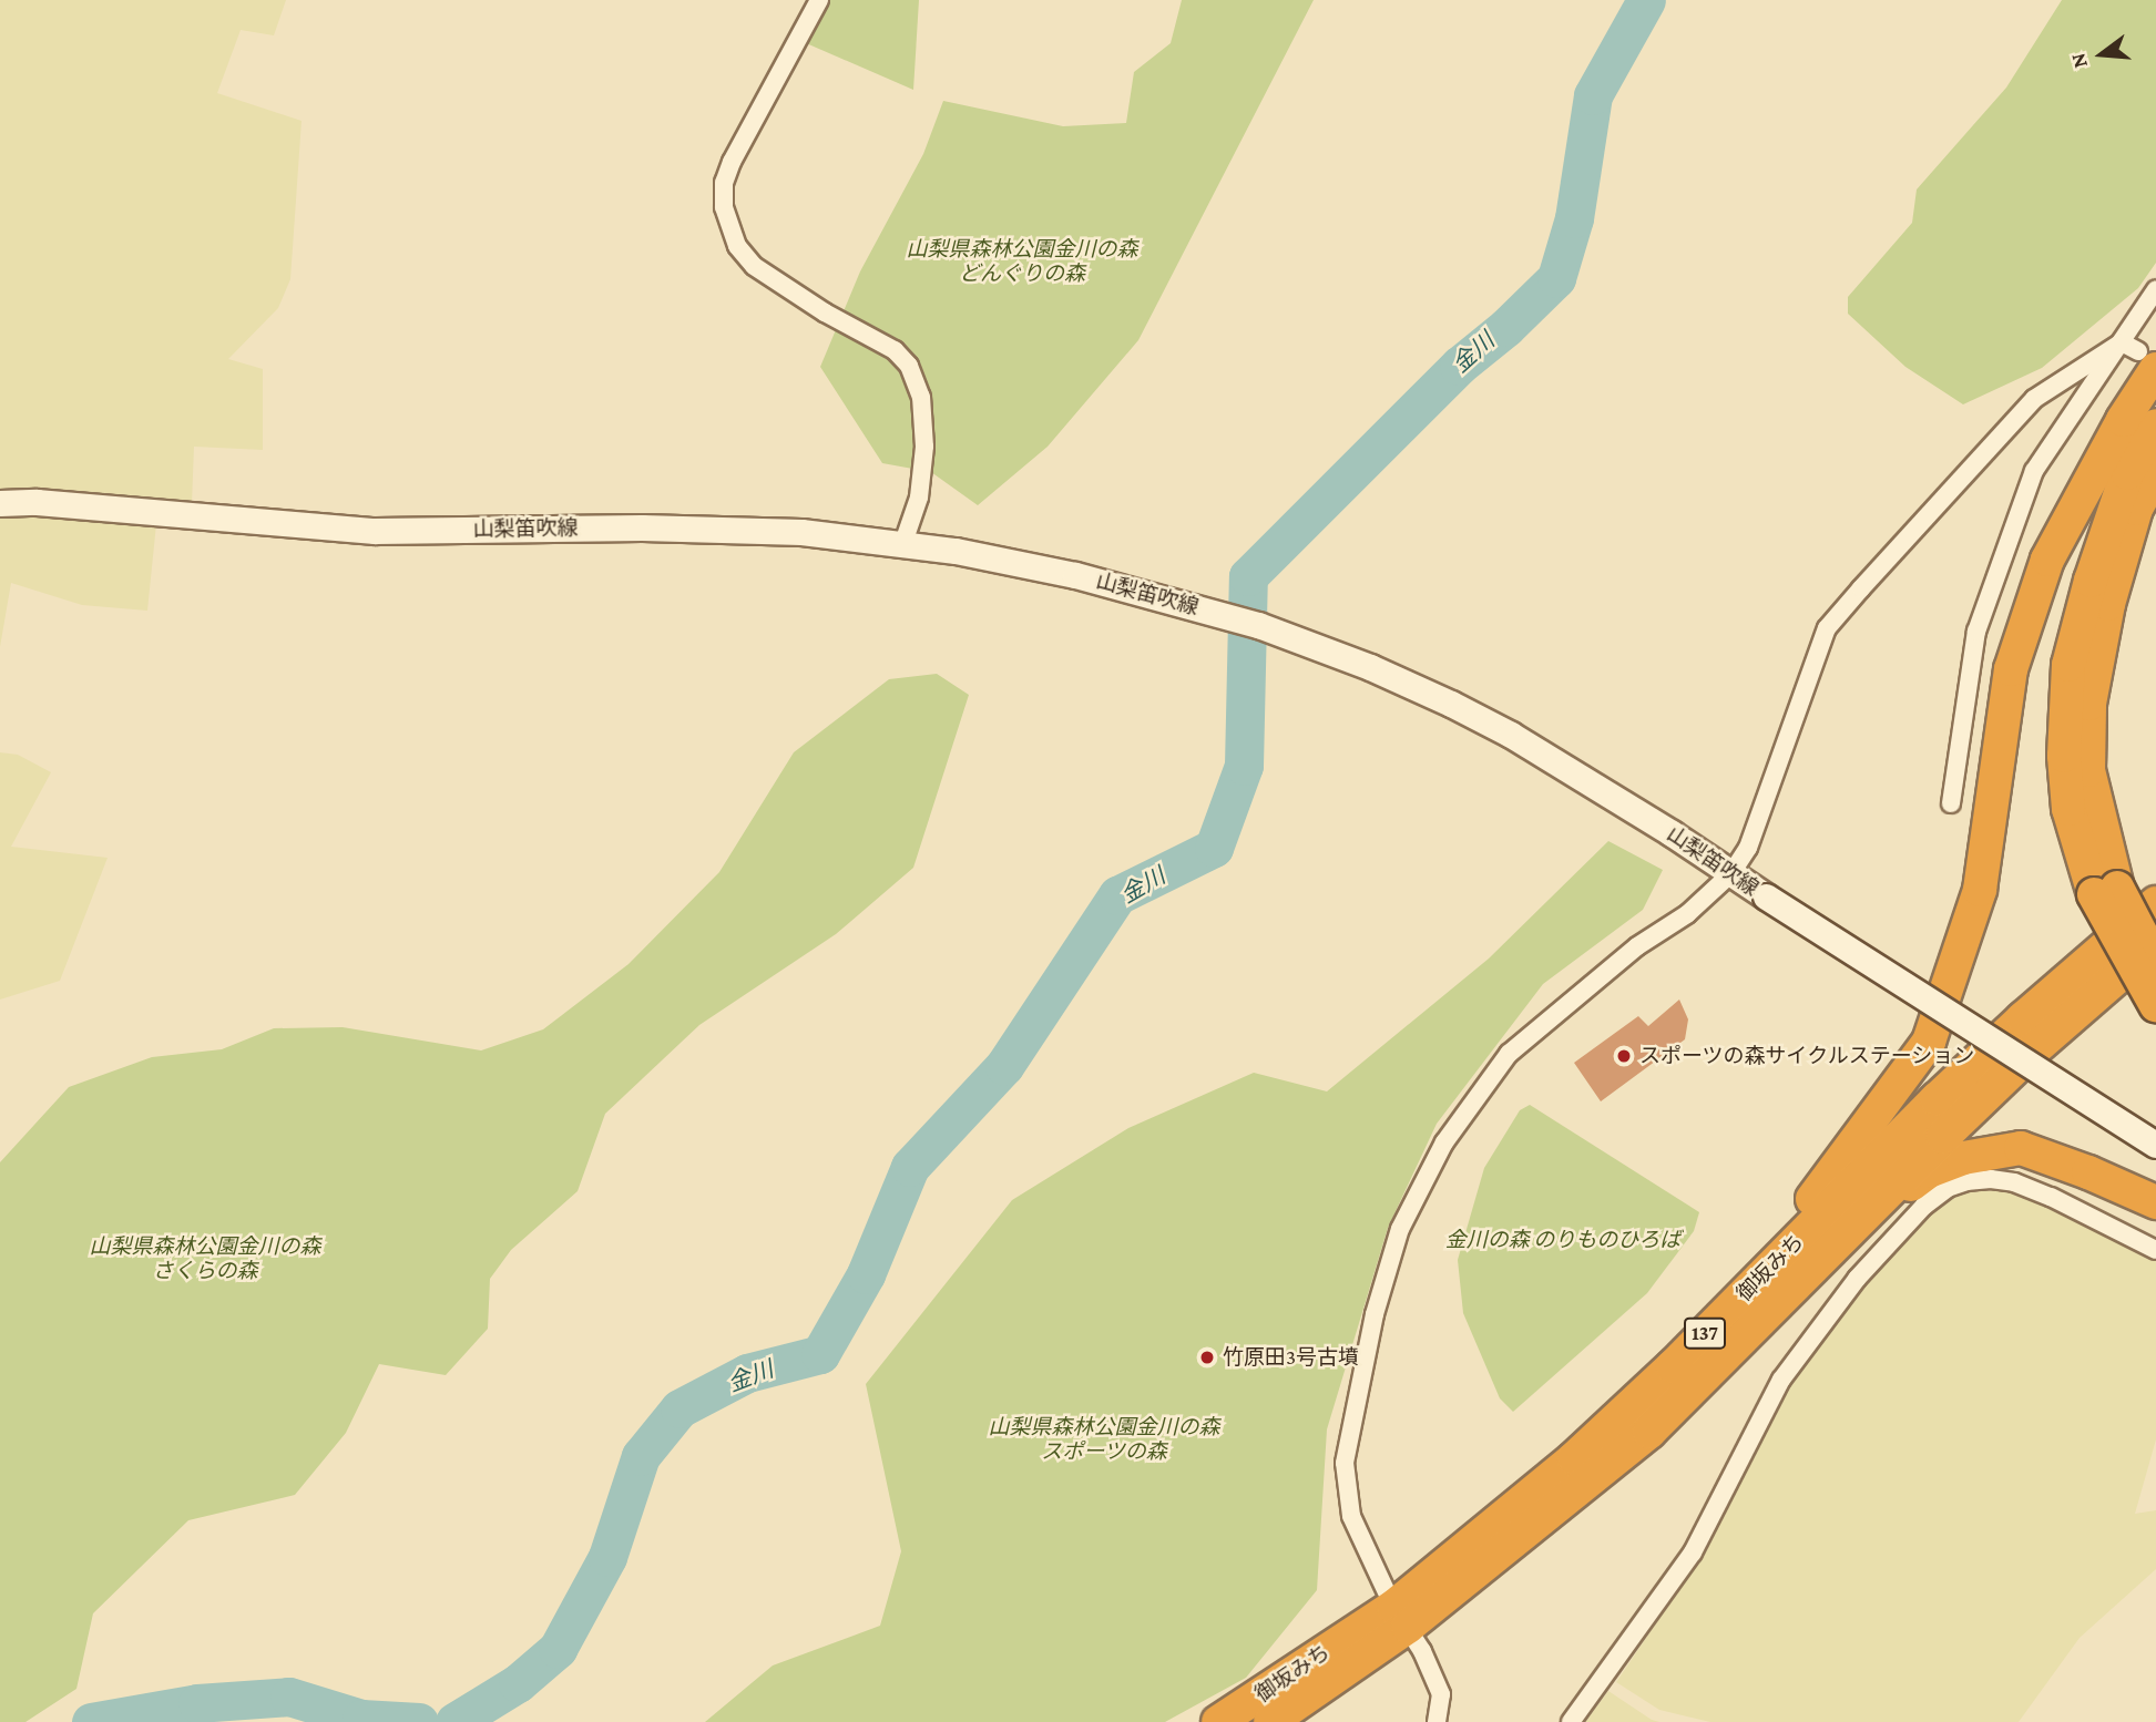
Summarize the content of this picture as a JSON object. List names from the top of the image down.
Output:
{
  "streets": {
    "highway": ["御坂みち", "137"],
    "main road": ["山梨笛吹線"]
  },
  "water": ["金川"],
  "parks": [
    "山梨県森林公園金川の森 どんぐりの森",
    "金川の森 のりものひろば",
    "山梨県森林公園金川の森 さくらの森",
    "山梨県森林公園金川の森 スポーツの森"
  ],
  "places": ["スポーツの森サイクルステーション", "竹原田3号古墳"],
  "north": "left"
}
